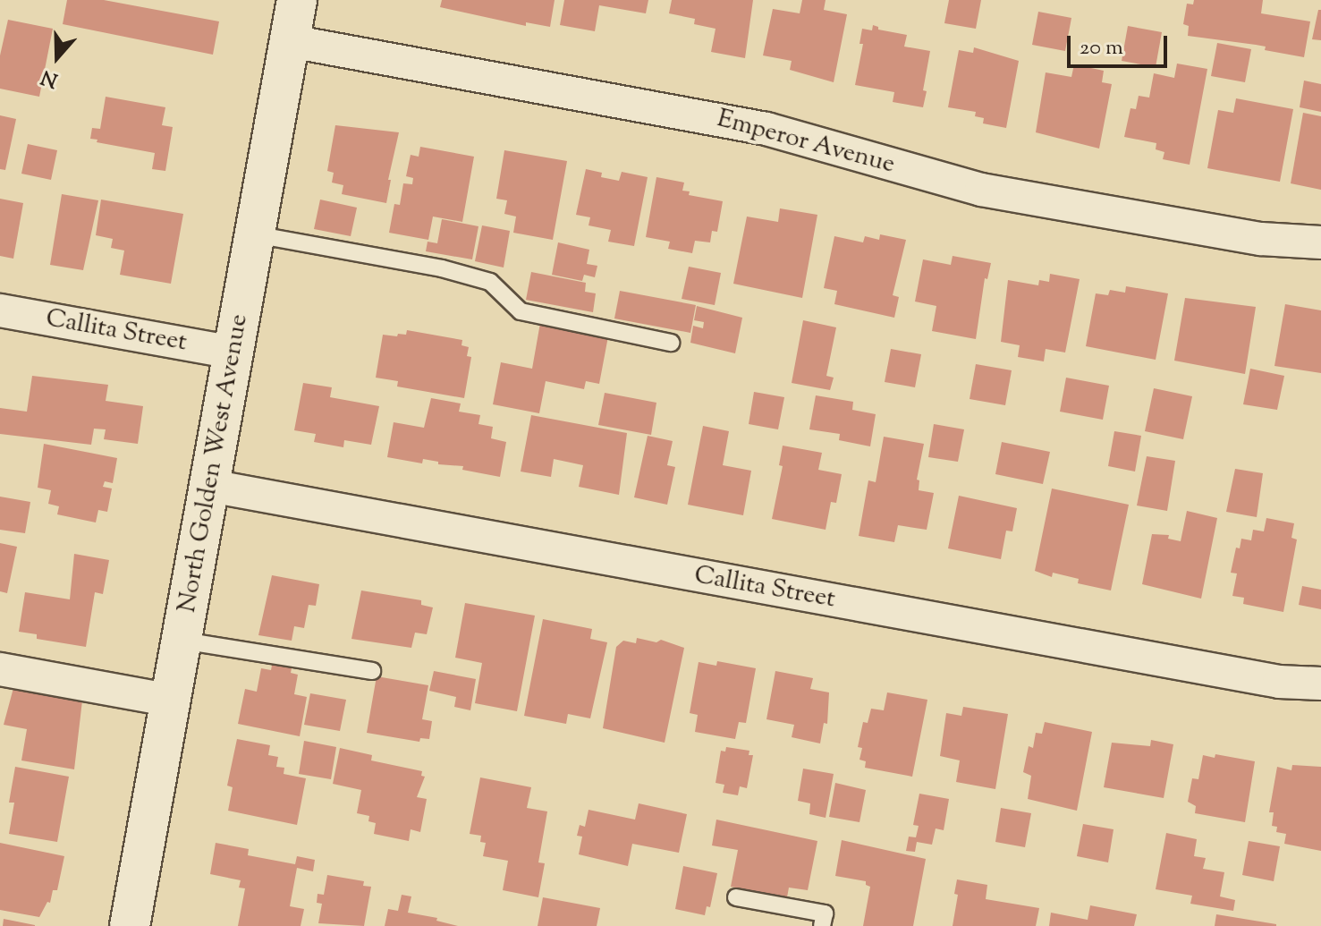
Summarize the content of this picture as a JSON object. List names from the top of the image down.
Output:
{
  "streets": {
    "street": ["Emperor Avenue", "Callita Street", "North Golden West Avenue"]
  },
  "crossings": [
    ["Emperor Avenue", "North Golden West Avenue"],
    ["Callita Street", "North Golden West Avenue"]
  ],
  "scale_bar": "20 m",
  "north": "bottom"
}
